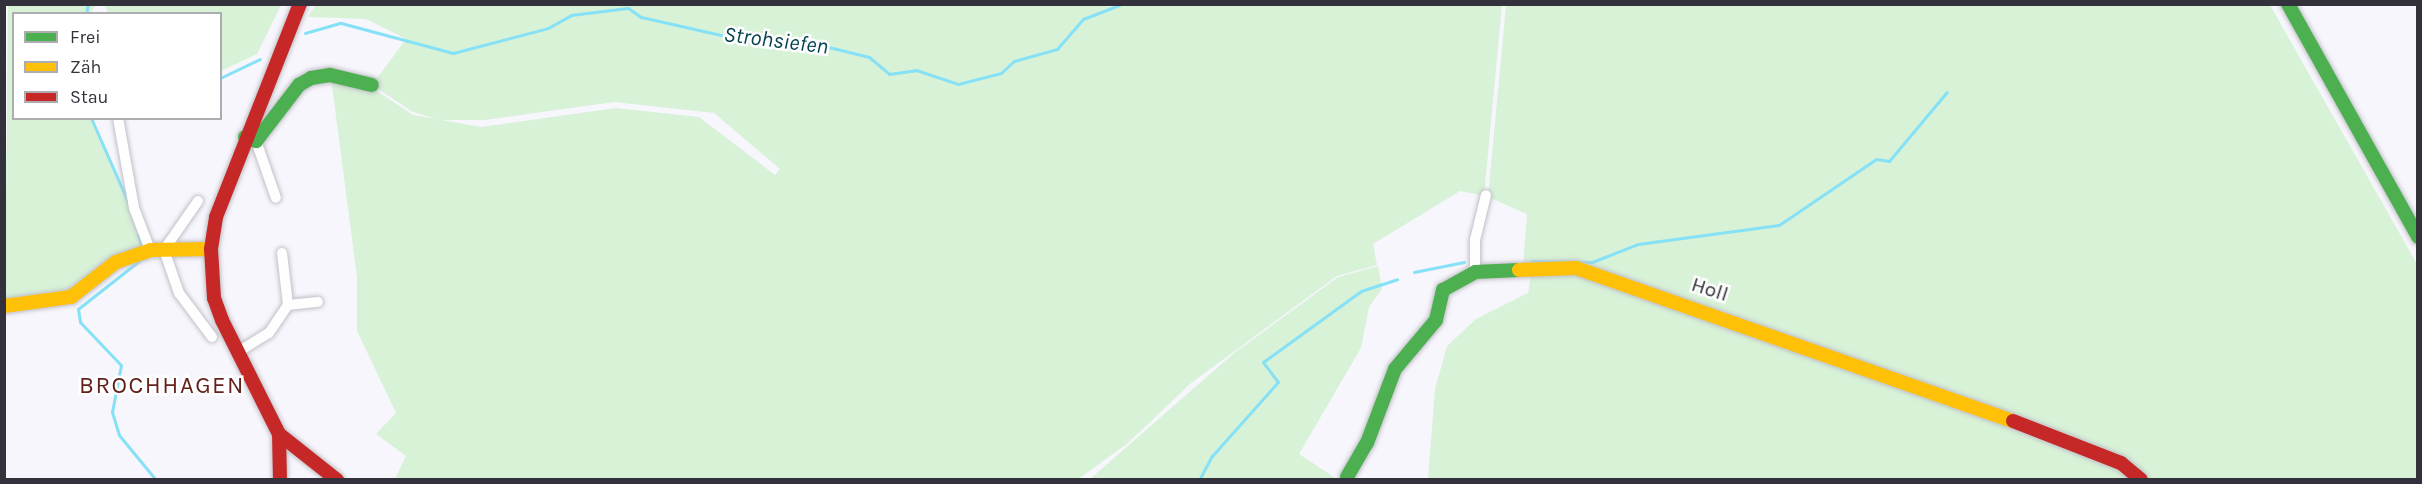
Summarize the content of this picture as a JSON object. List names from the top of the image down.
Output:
{
  "streets": {
    "street": ["Holl"]
  },
  "districts": ["BROCHHAGEN"],
  "water": ["Strohsiefen"],
  "legend": ["Frei", "Zäh", "Stau"]
}
